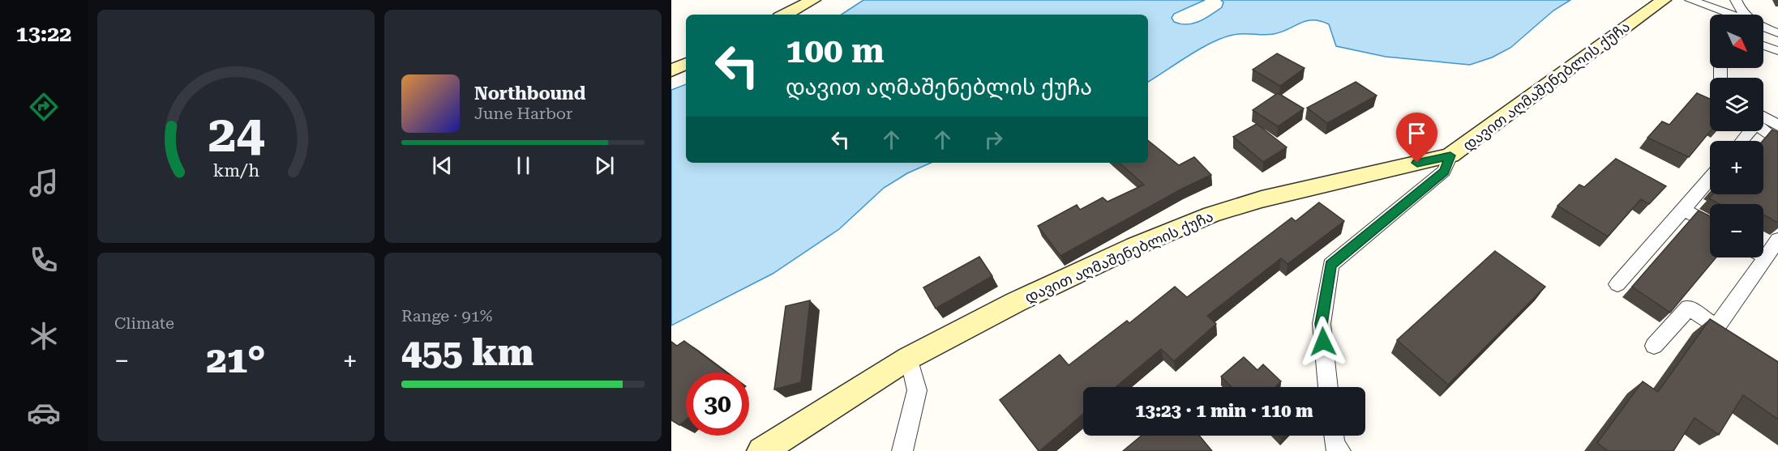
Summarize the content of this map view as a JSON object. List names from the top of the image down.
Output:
{
  "streets": {
    "main road": ["დავით აღმაშენებლის ქუჩა"]
  },
  "north": "bottom right",
  "page": {
    "tabs": "13:22",
    "map_buttons": ["+", "−"],
    "turn": ["100 m", "დავით აღმაშენებლის ქუჩა"],
    "song": ["Northbound", "June Harbor"],
    "tile": [
      "Climate",
      ["Range · 91%", "455 km"]
    ],
    "heat": ["−", "21°", "+"],
    "limit": "30",
    "trip": "13:23 · 1 min · 110 m",
    "gauge": ["24", "km/h"]
  }
}
